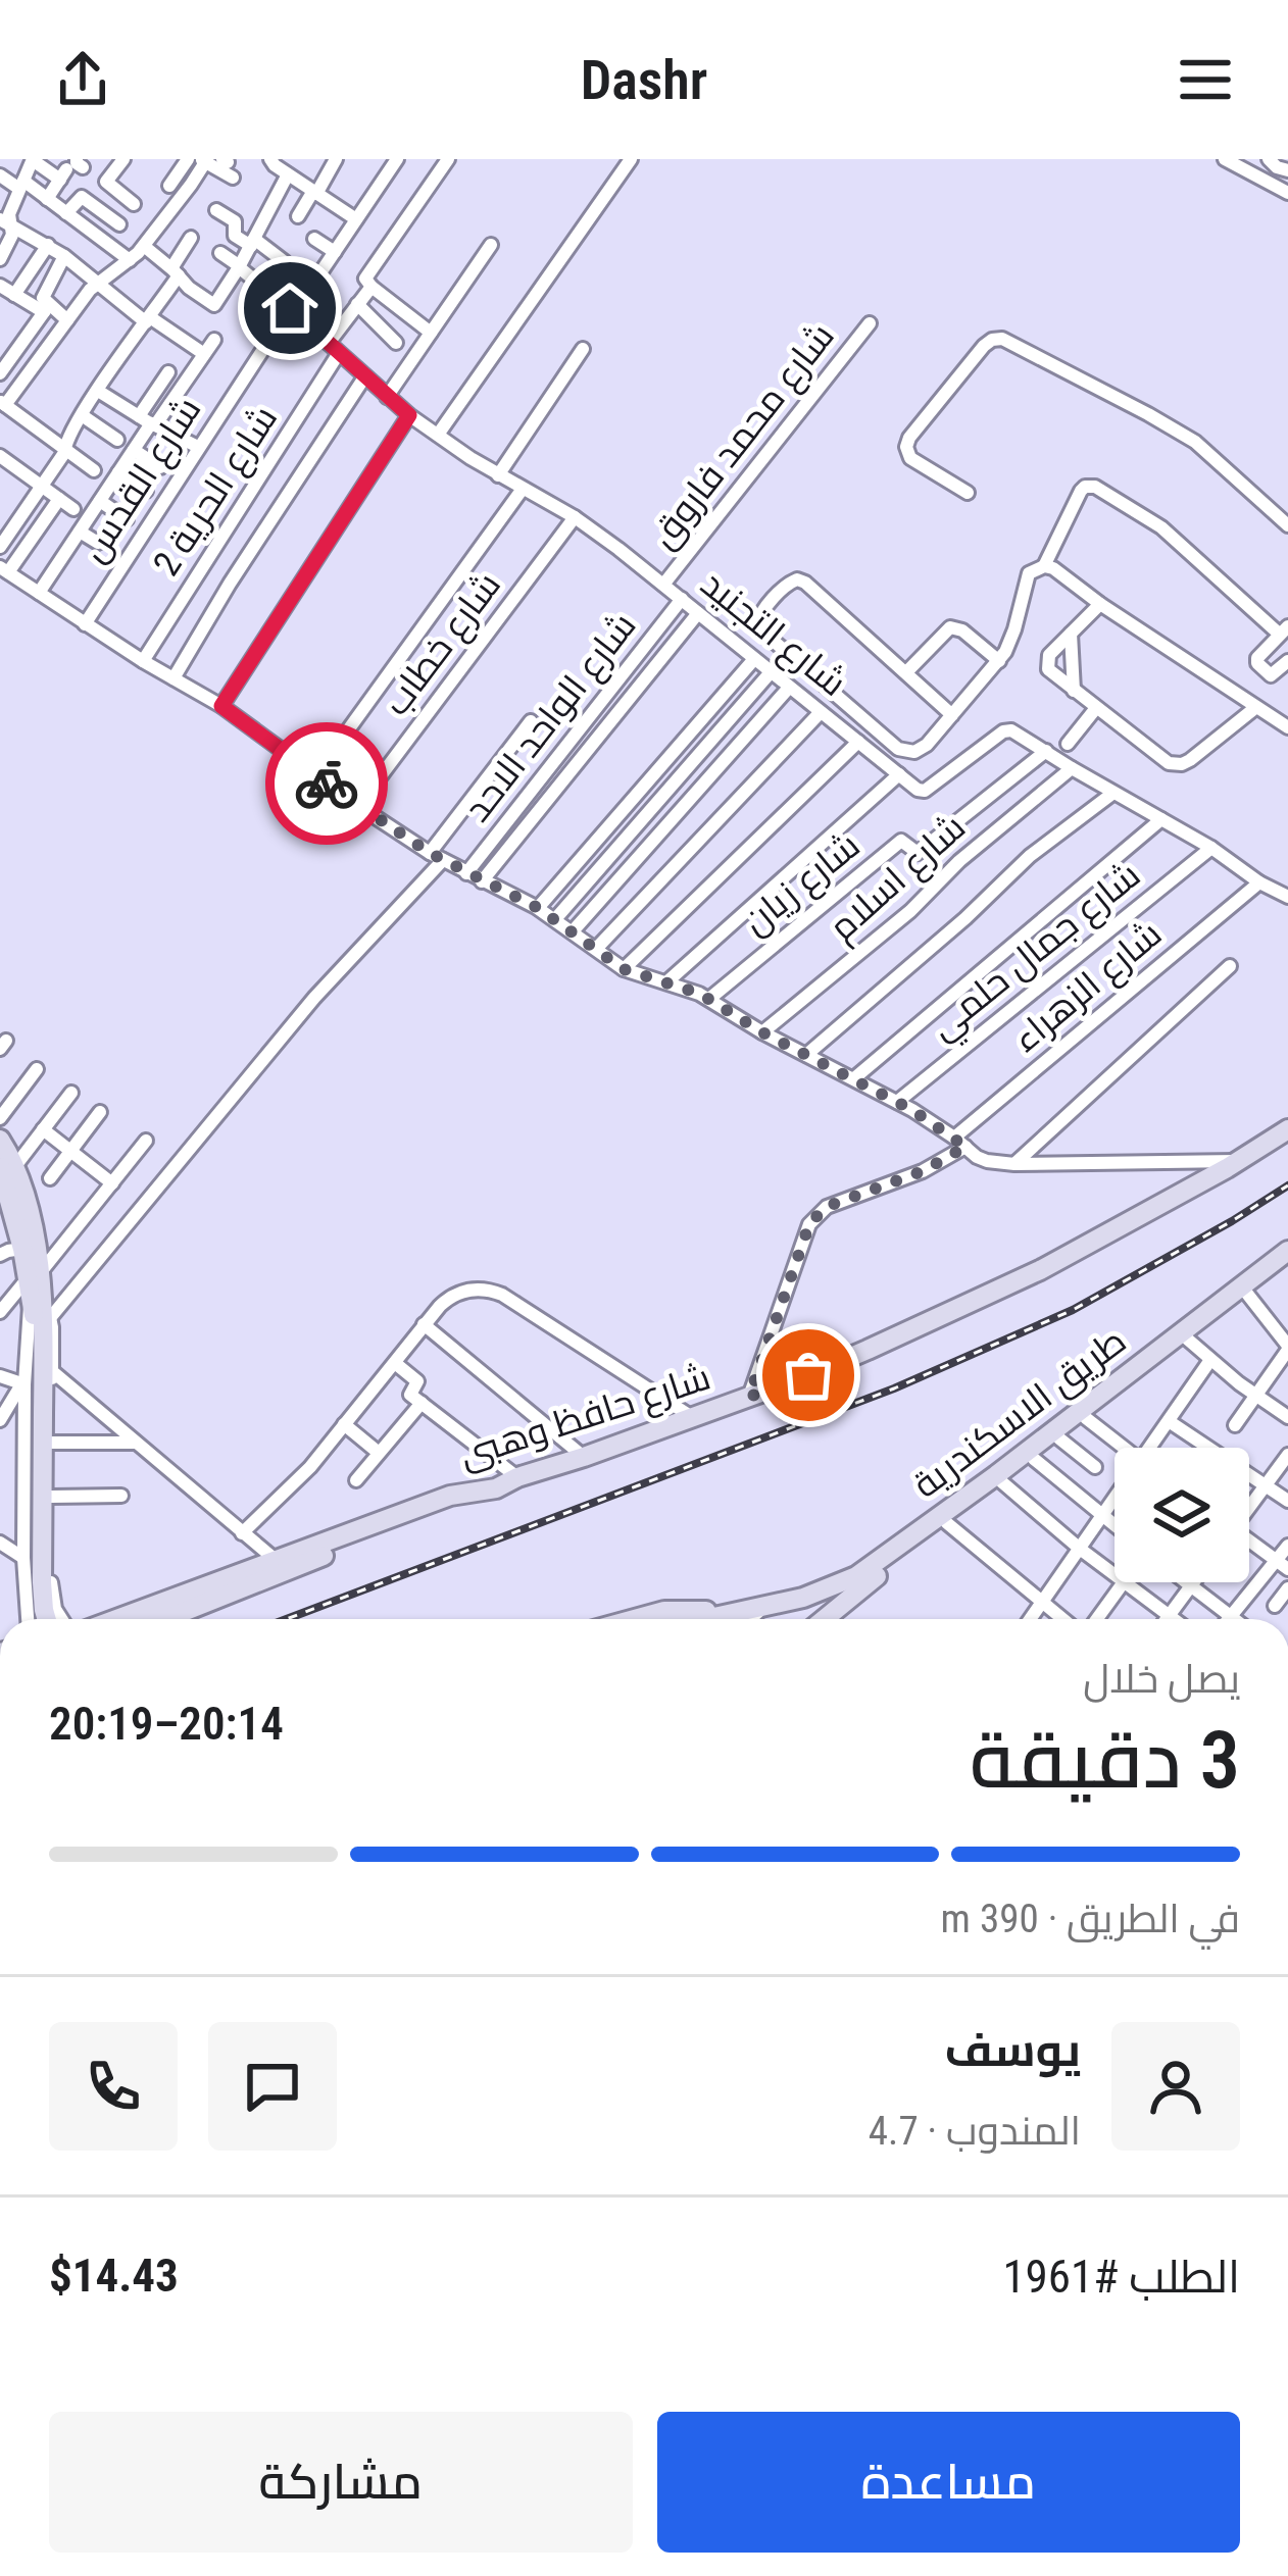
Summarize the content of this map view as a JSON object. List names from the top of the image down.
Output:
{
  "streets": {
    "main road": ["طريق الاسكندرية", "شارع حافظ وهبى"],
    "street": [
      "شارع محمد فاروق",
      "شارع القدس",
      "شارع الحرية 2",
      "شارع التجنيد",
      "شارع خطاب",
      "شارع الواحد الاحد",
      "شارع اسلام",
      "شارع زيان",
      "شارع جمال حلمي",
      "شارع الزهراء"
    ]
  },
  "crossings": [
    ["شارع محمد فاروق", "شارع التجنيد"],
    ["شارع القدس", "شارع التجنيد"],
    ["شارع الحرية 2", "شارع التجنيد"],
    ["شارع التجنيد", "شارع خطاب"],
    ["شارع التجنيد", "شارع الواحد الاحد"],
    ["شارع الزهراء", "شارع حافظ وهبى"]
  ],
  "page": {
    "header": "Dashr",
    "heading": ["3 دقيقة", "يصل خلال", "20:14–20:19"],
    "panel": [
      "يوسف",
      "المندوب · 4.7",
      "الطلب #1961",
      "$14.43"
    ],
    "bar": "في الطريق · 390 m",
    "buttons": ["مساعدة", "مشاركة"]
  }
}
